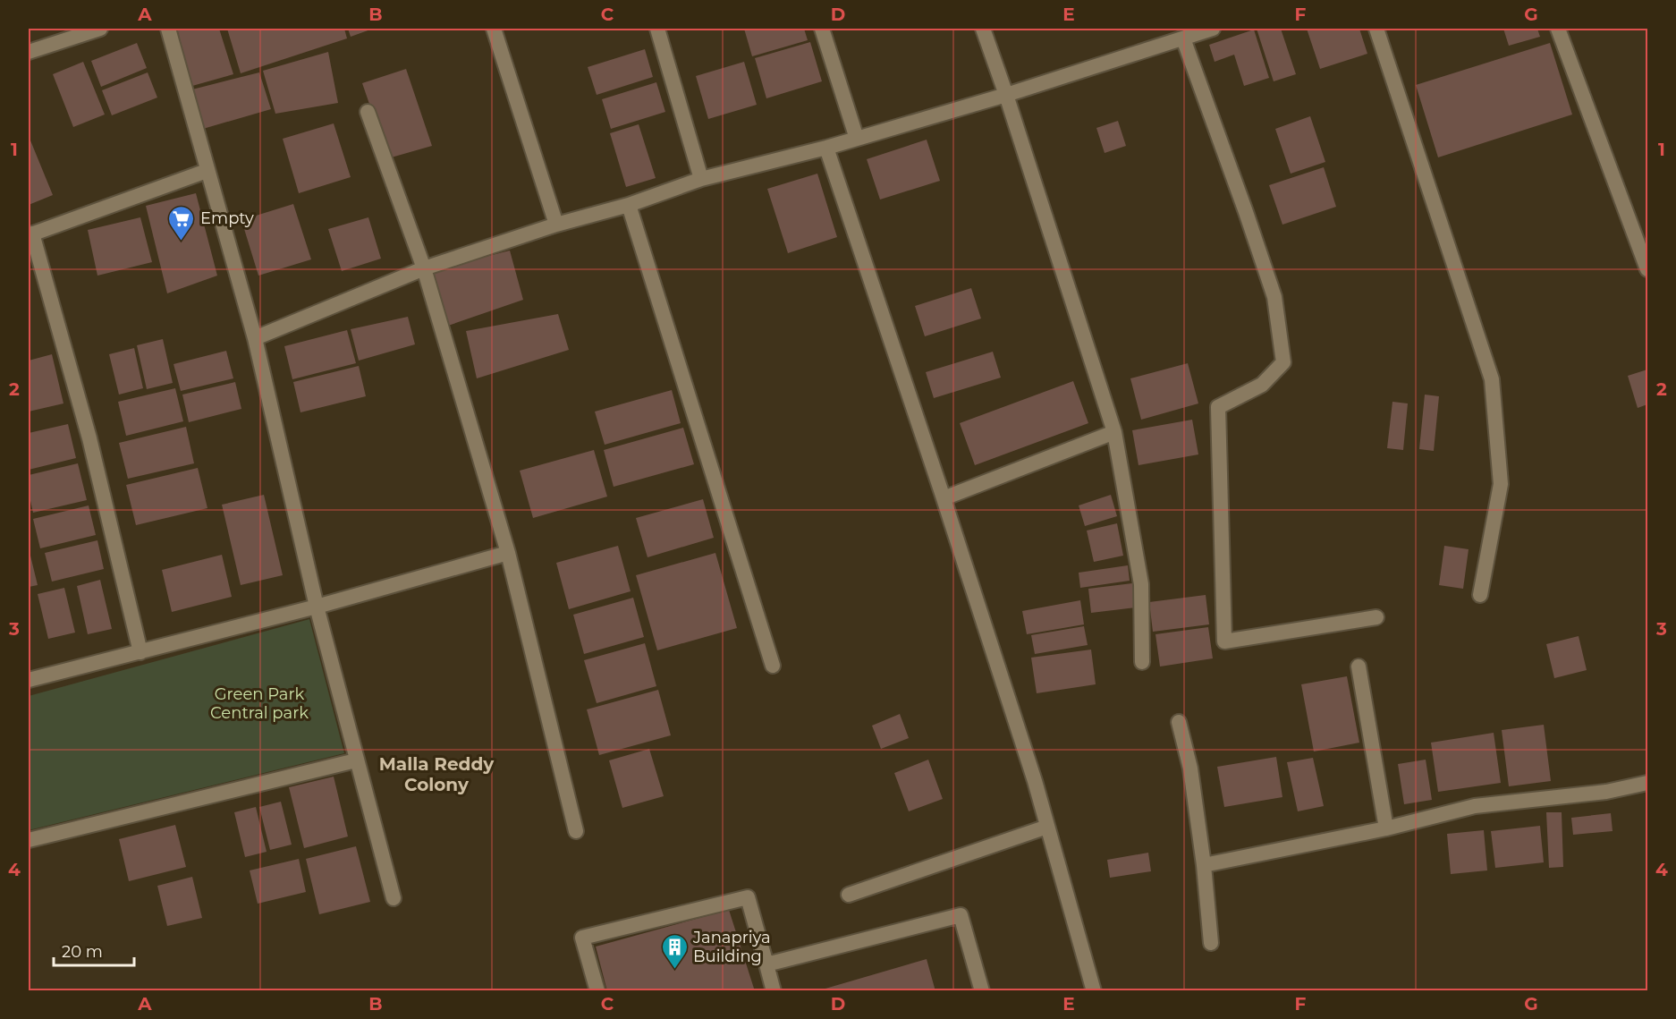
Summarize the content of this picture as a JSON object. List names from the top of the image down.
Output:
{
  "districts": ["Malla Reddy Colony"],
  "parks": ["Green Park Central park"],
  "places": {
    "supermarket": ["Empty"],
    "building": ["Janapriya Building"]
  },
  "scale_bar": "20 m",
  "grid": {
    "columns": [
      "A",
      "B",
      "C",
      "D",
      "E",
      "F",
      "G"
    ],
    "rows": [
      "1",
      "2",
      "3",
      "4"
    ]
  }
}
